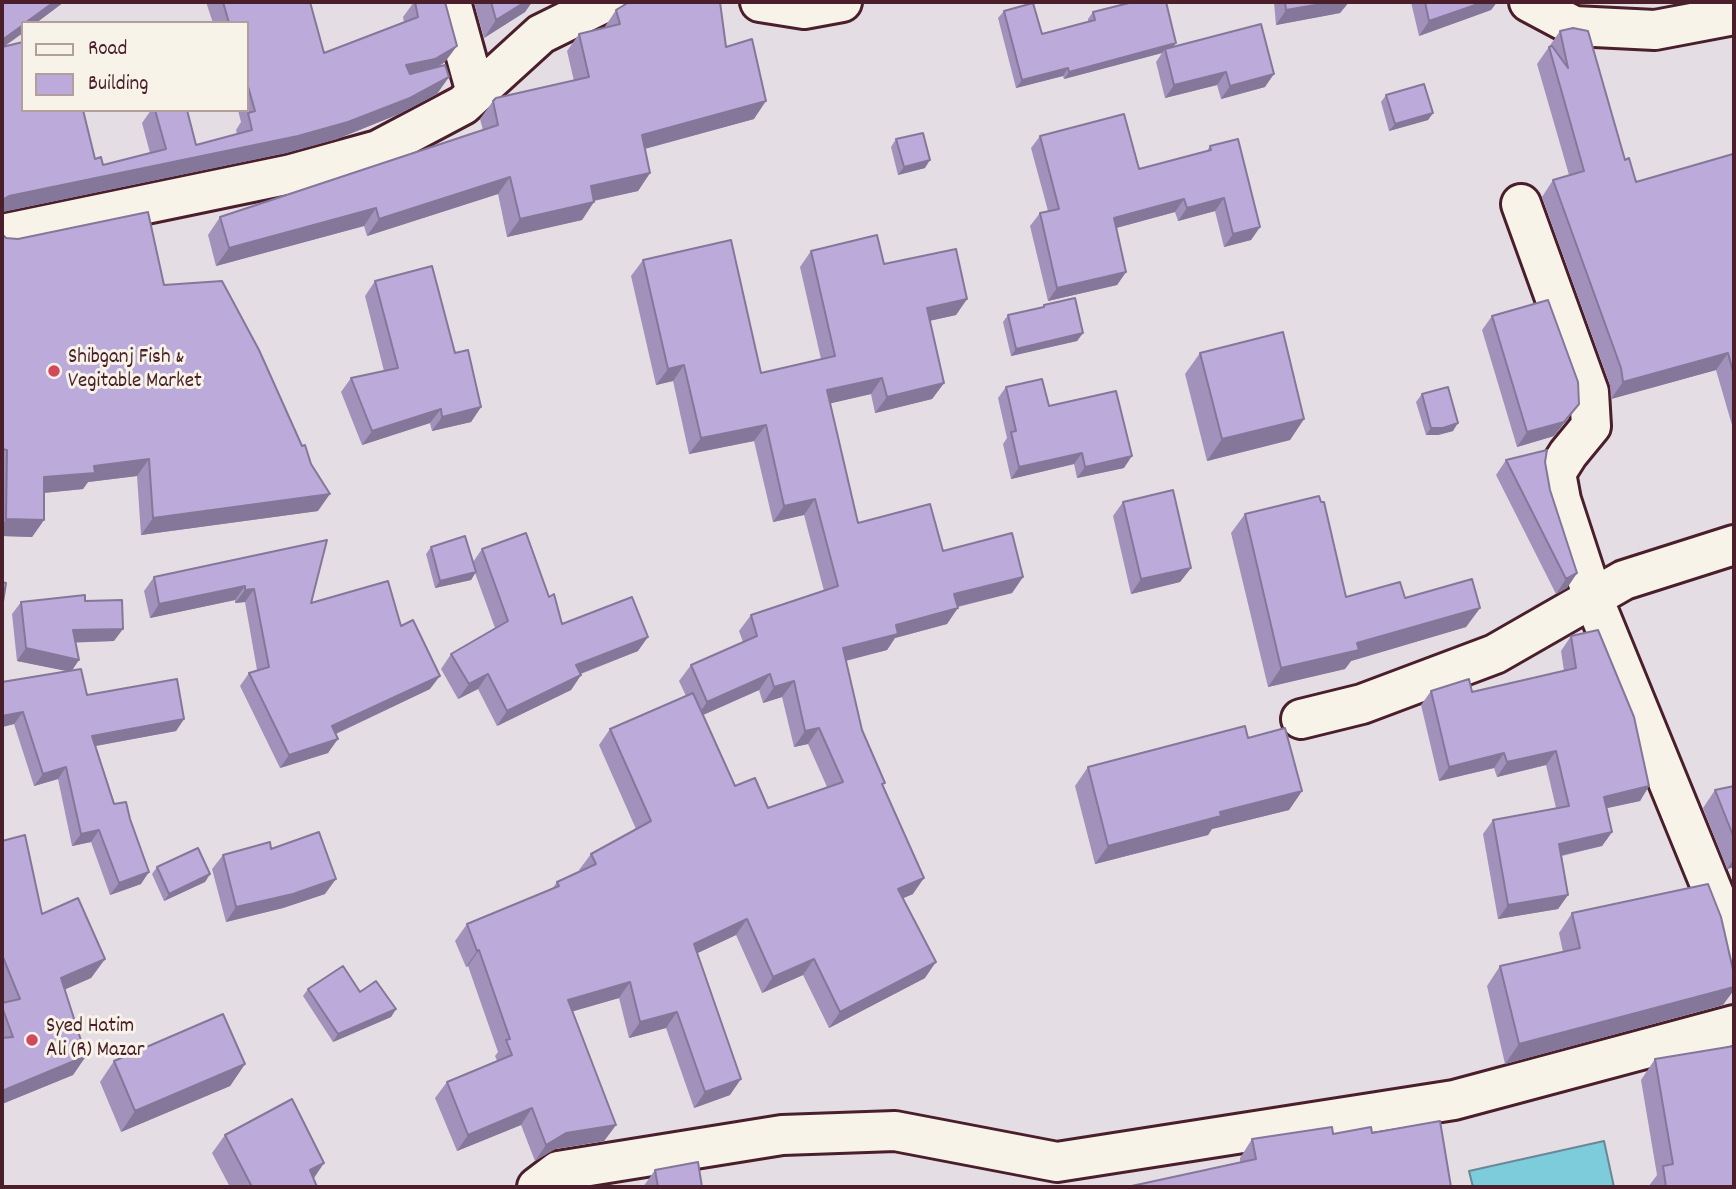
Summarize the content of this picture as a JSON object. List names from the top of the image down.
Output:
{
  "places": ["Shibganj Fish & Vegitable Market", "Syed Hatim Ali (R) Mazar"],
  "legend": ["Road", "Building"]
}
